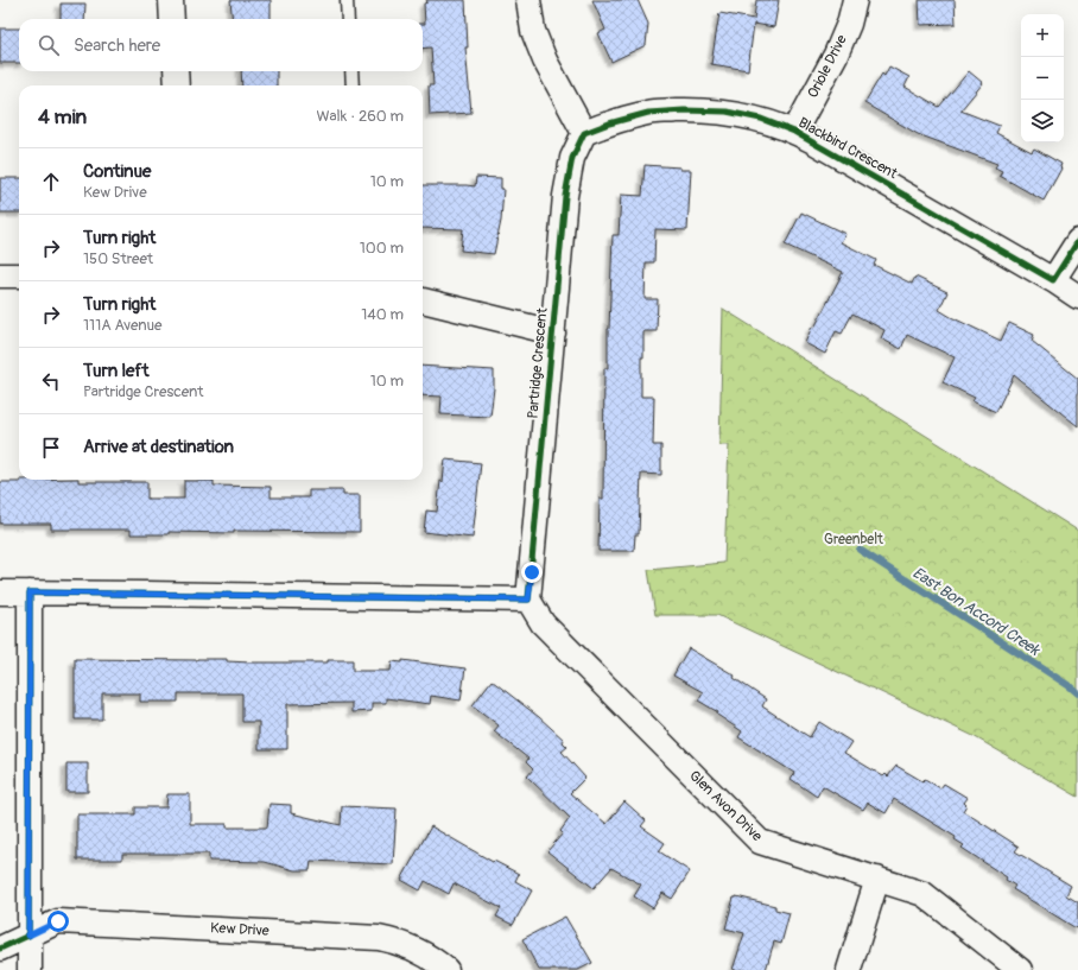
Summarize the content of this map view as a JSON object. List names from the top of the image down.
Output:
{
  "streets": {
    "street": [
      "Oriole Drive",
      "Blackbird Crescent",
      "Partridge Crescent",
      "Glen Avon Drive",
      "Kew Drive"
    ]
  },
  "crossings": [
    ["Oriole Drive", "Blackbird Crescent"],
    ["Blackbird Crescent", "Partridge Crescent"],
    ["Partridge Crescent", "Glen Avon Drive"]
  ],
  "water": ["East Bon Accord Creek"],
  "parks": ["Greenbelt"],
  "page": {
    "map_buttons": ["+", "−"],
    "search": "Search here",
    "heading": ["4 min", "Walk · 260 m"],
    "list": [
      ["Continue", "Kew Drive", "10 m"],
      ["Turn right", "150 Street", "100 m"],
      ["Turn right", "111A Avenue", "140 m"],
      ["Turn left", "Partridge Crescent", "10 m"],
      "Arrive at destination"
    ]
  }
}
